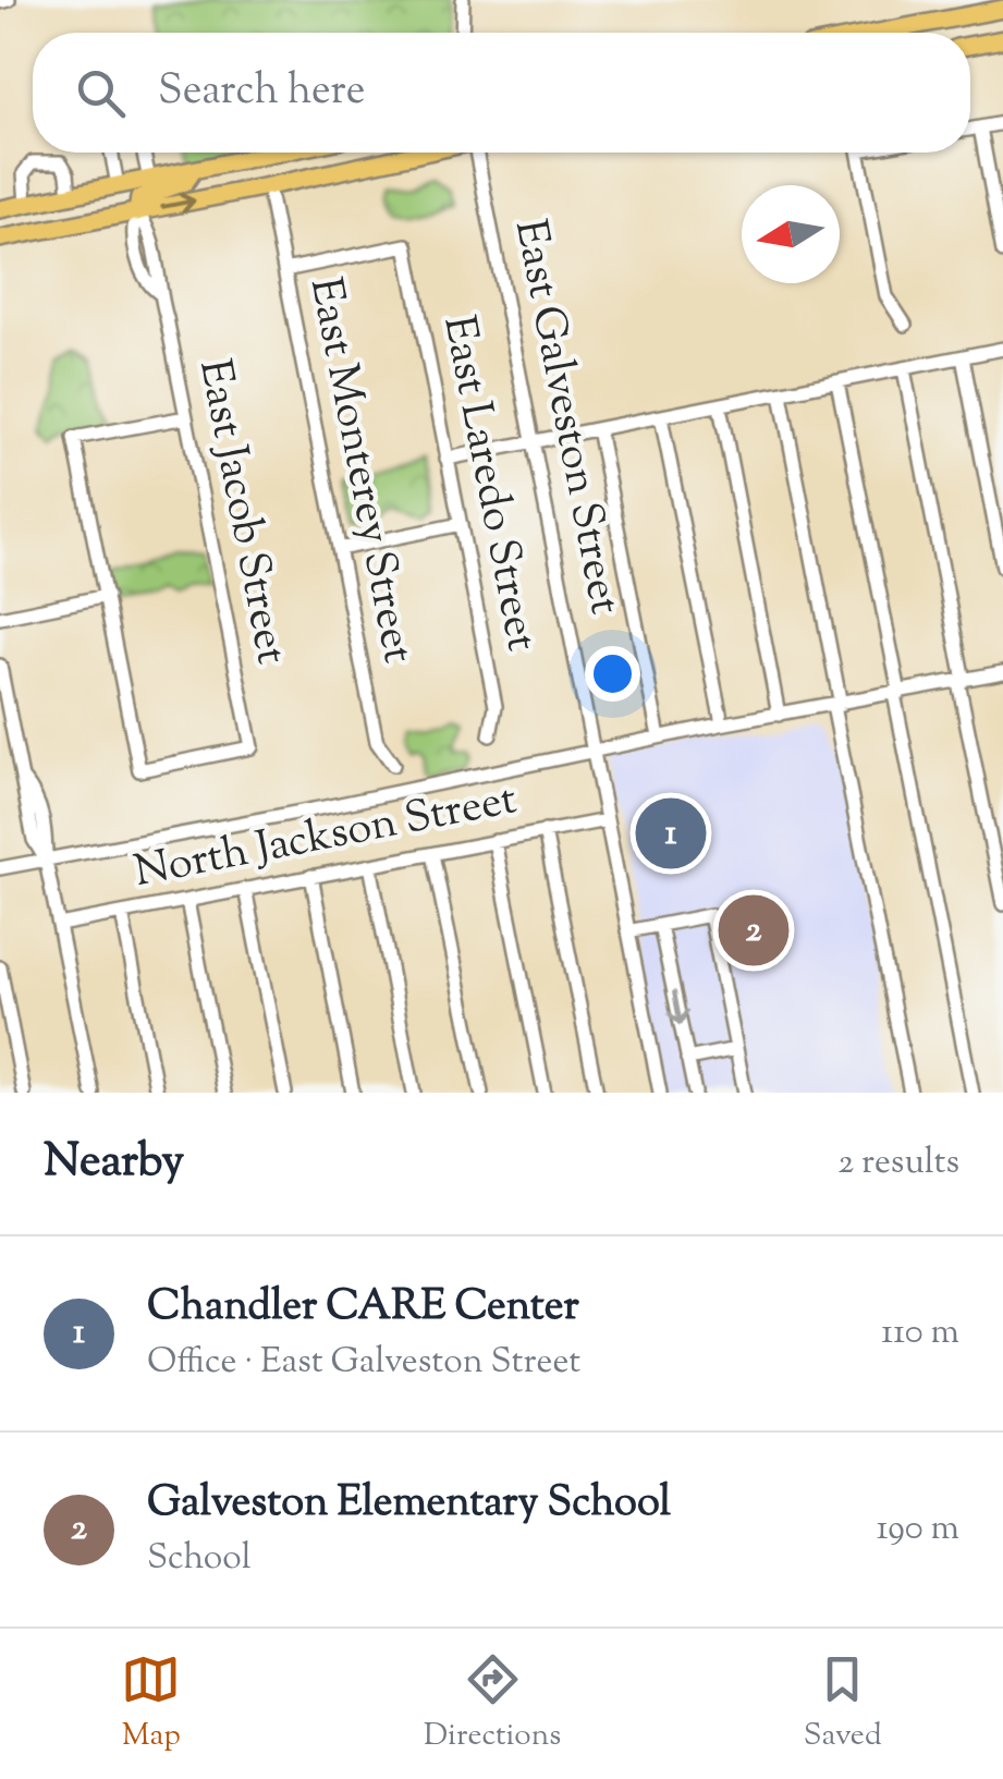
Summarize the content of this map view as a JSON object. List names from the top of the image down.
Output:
{
  "streets": {
    "street": [
      "East Galveston Street",
      "East Monterey Street",
      "East Laredo Street",
      "East Jacob Street",
      "North Jackson Street"
    ]
  },
  "crossings": [
    ["East Galveston Street", "North Jackson Street"],
    ["East Monterey Street", "East Laredo Street"]
  ],
  "north": "left",
  "page": {
    "search": "Search here",
    "pins": ["1", "2"],
    "heading": ["Nearby", "2 results"],
    "list": [
      {
        "mark": "1",
        "name": "Chandler CARE Center",
        "note": "Office · East Galveston Street",
        "value": "110 m"
      },
      {
        "mark": "2",
        "name": "Galveston Elementary School",
        "note": "School",
        "value": "190 m"
      }
    ],
    "nav": ["Map", "Directions", "Saved"]
  }
}
